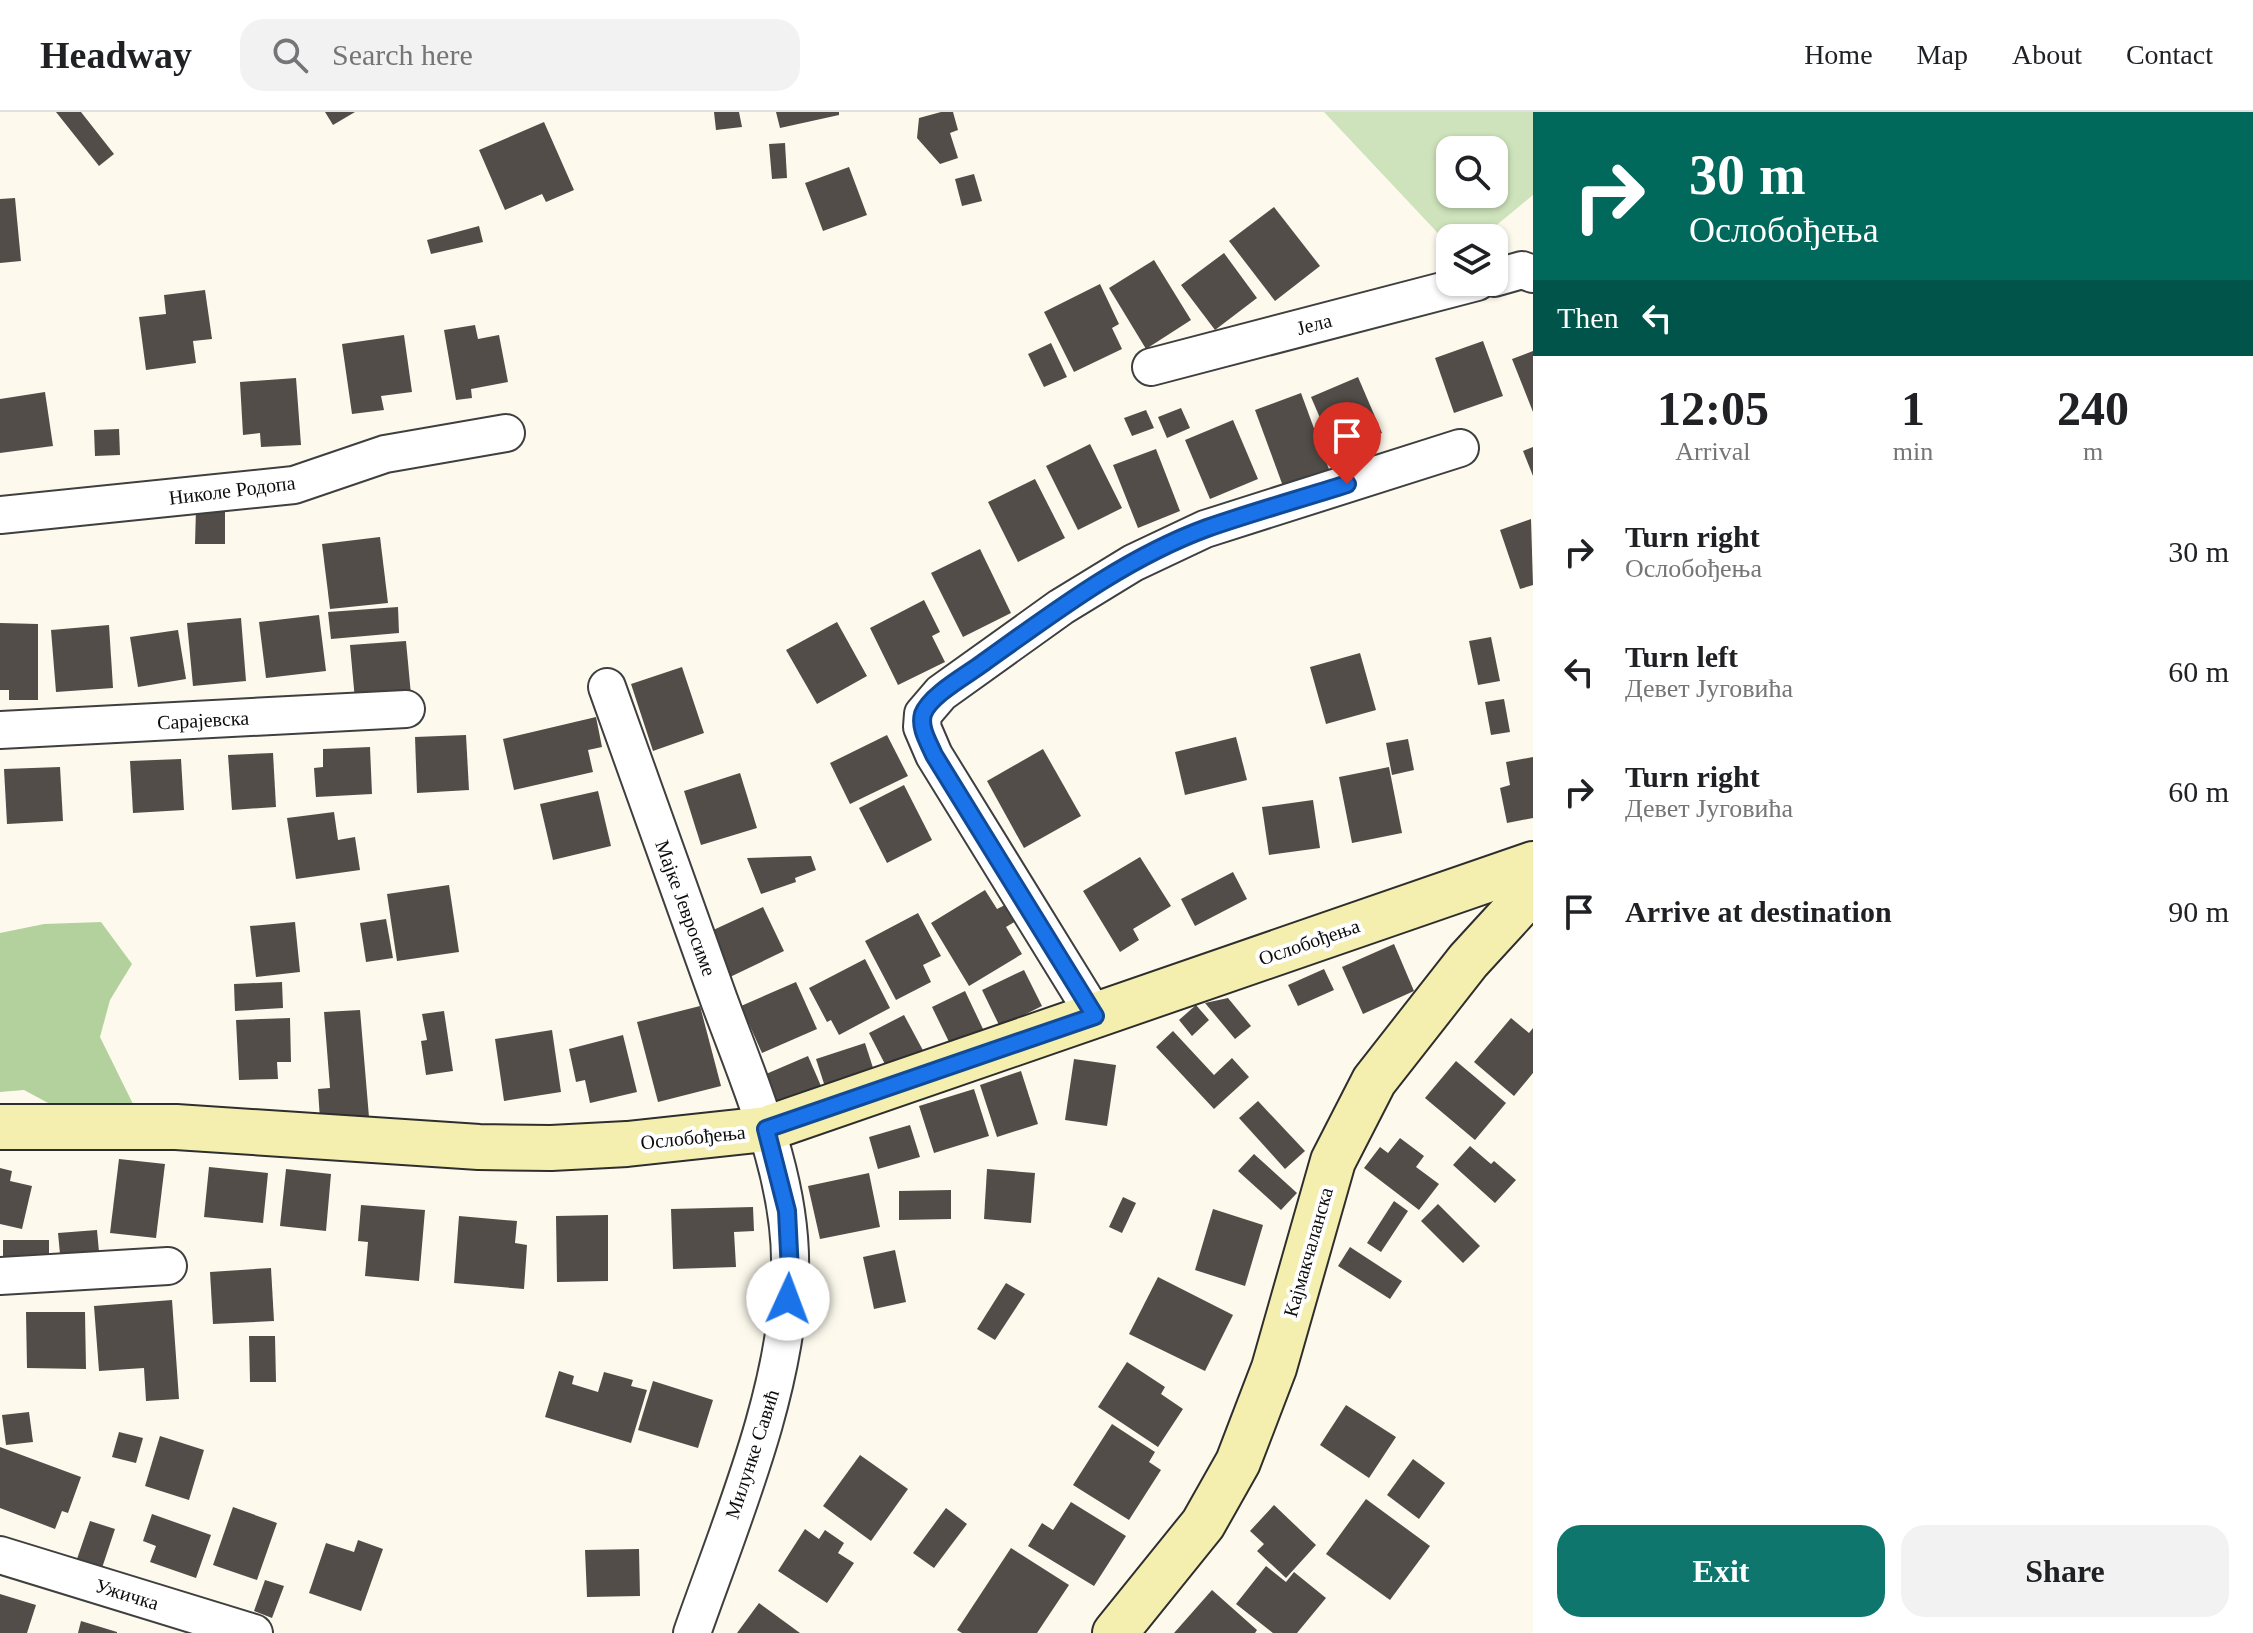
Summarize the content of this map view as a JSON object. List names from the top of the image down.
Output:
{
  "streets": {
    "street": [
      "Јела",
      "Николе Родопа",
      "Сарајевска",
      "Мајке Јевросиме",
      "Ослобођења",
      "Кајмакчаланска",
      "Милунке Савић",
      "Ужичка"
    ]
  },
  "crossings": [
    ["Мајке Јевросиме", "Ослобођења"],
    ["Мајке Јевросиме", "Милунке Савић"],
    ["Ослобођења", "Милунке Савић"]
  ],
  "page": {
    "header": "Headway",
    "search": "Search here",
    "nav": [
      "Home",
      "Map",
      "About",
      "Contact"
    ],
    "turn": ["30 m", "Ослобођења"],
    "then": "Then",
    "eta": [
      "12:05",
      "Arrival",
      "1",
      "min",
      "240",
      "m"
    ],
    "list": [
      {
        "name": "Turn right",
        "note": "Ослобођења",
        "value": "30 m"
      },
      {
        "name": "Turn left",
        "note": "Девет Југовића",
        "value": "60 m"
      },
      {
        "name": "Turn right",
        "note": "Девет Југовића",
        "value": "60 m"
      },
      {
        "name": "Arrive at destination",
        "value": "90 m"
      }
    ],
    "buttons": ["Exit", "Share"]
  }
}
